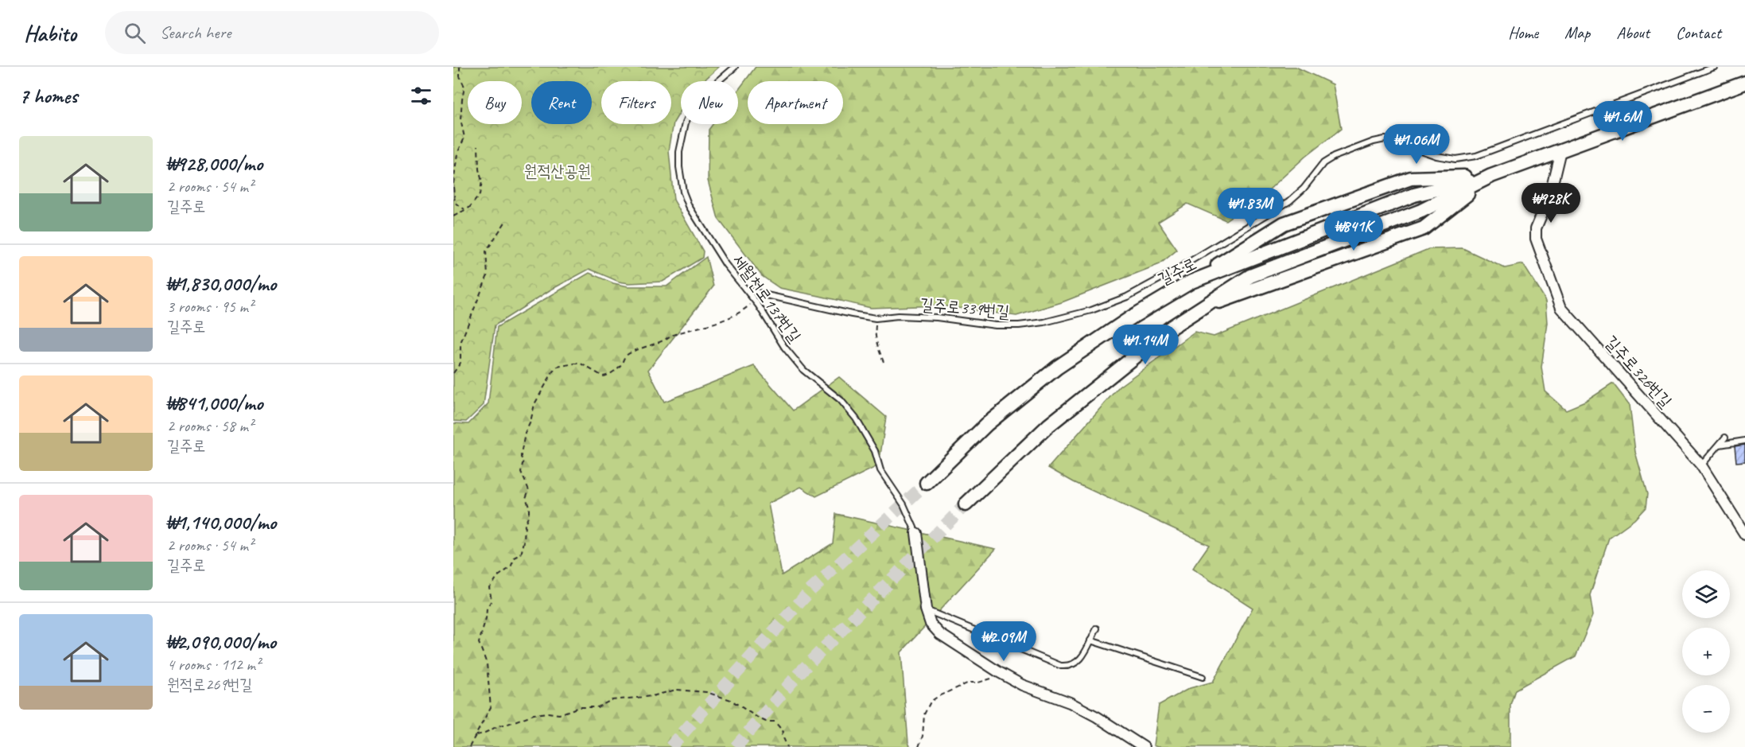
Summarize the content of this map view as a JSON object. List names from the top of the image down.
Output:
{
  "streets": {
    "main road": ["길주로"],
    "street": ["길주로326번길"],
    "lane": ["세월천로137번길", "길주로339번길"]
  },
  "crossings": [
    ["길주로", "길주로326번길"],
    ["세월천로137번길", "길주로339번길"]
  ],
  "parks": ["원적산공원"],
  "page": {
    "header": "Habito",
    "search": "Search here",
    "nav": [
      "Home",
      "Map",
      "About",
      "Contact"
    ],
    "heading": "7 homes",
    "chip": [
      "Buy",
      "Rent",
      "Filters",
      "New",
      "Apartment"
    ],
    "price": [
      "₩1.6M",
      "₩1.06M",
      "₩928K",
      "₩1.83M",
      "₩841K",
      "₩1.14M",
      "₩2.09M"
    ],
    "list": [
      {
        "name": "₩928,000/mo",
        "note": "2 rooms · 54 m² · 길주로"
      },
      {
        "name": "₩1,830,000/mo",
        "note": "3 rooms · 95 m² · 길주로"
      },
      {
        "name": "₩841,000/mo",
        "note": "2 rooms · 58 m² · 길주로"
      },
      {
        "name": "₩1,140,000/mo",
        "note": "2 rooms · 54 m² · 길주로"
      },
      {
        "name": "₩2,090,000/mo",
        "note": "4 rooms · 112 m² · 원적로269번길"
      }
    ],
    "map_buttons": ["+", "−"]
  }
}
